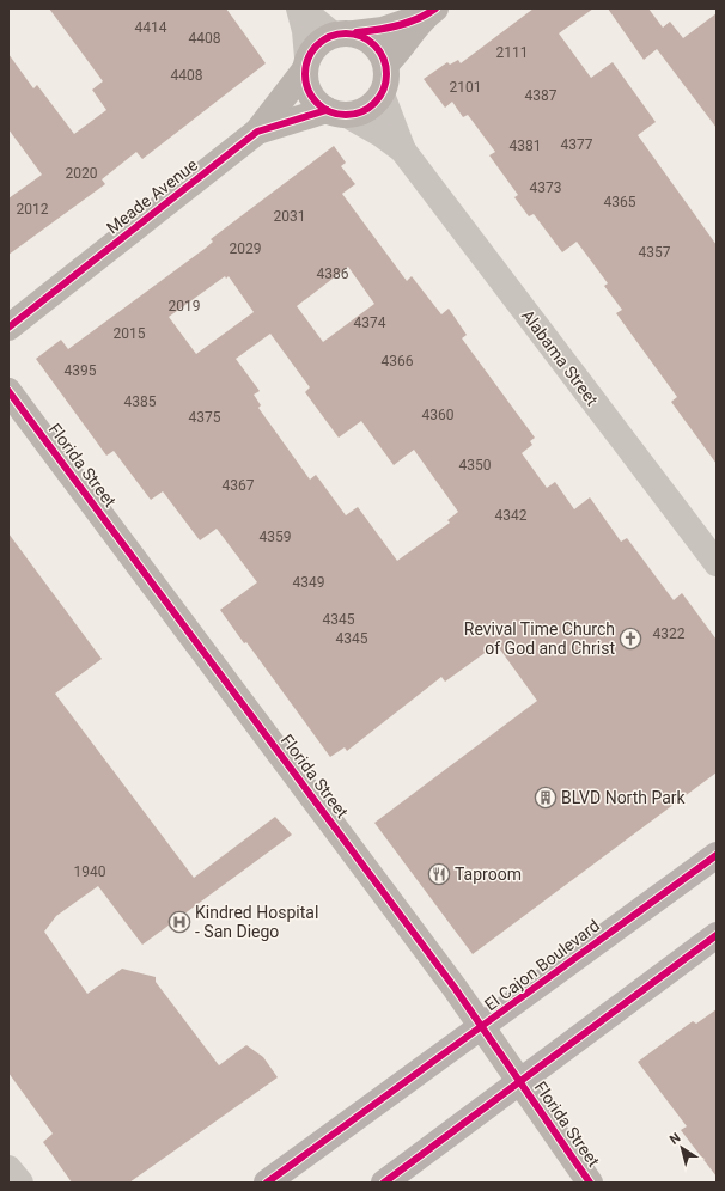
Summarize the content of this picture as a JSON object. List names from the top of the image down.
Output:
{
  "streets": {
    "main road": ["El Cajon Boulevard"],
    "street": ["Meade Avenue", "Alabama Street", "Florida Street"]
  },
  "crossings": [
    ["Meade Avenue", "Alabama Street"],
    ["Florida Street", "El Cajon Boulevard"]
  ],
  "places": {
    "church": ["Revival Time Church of God and Christ"],
    "building": ["BLVD North Park"],
    "restaurant": ["Taproom"],
    "hospital": ["Kindred Hospital - San Diego"]
  },
  "house_numbers": [
    "4414",
    "4408",
    "2111",
    "4408",
    "2101",
    "4387",
    "4377",
    "4381",
    "2020",
    "4373",
    "4365",
    "2012",
    "2031",
    "2029",
    "4357",
    "4386",
    "2019",
    "4374",
    "2015",
    "4366",
    "4395",
    "4385",
    "4360",
    "4375",
    "4350",
    "4367",
    "4342",
    "4359",
    "4349",
    "4345",
    "4322",
    "4345",
    "1940"
  ],
  "north": "top left"
}
